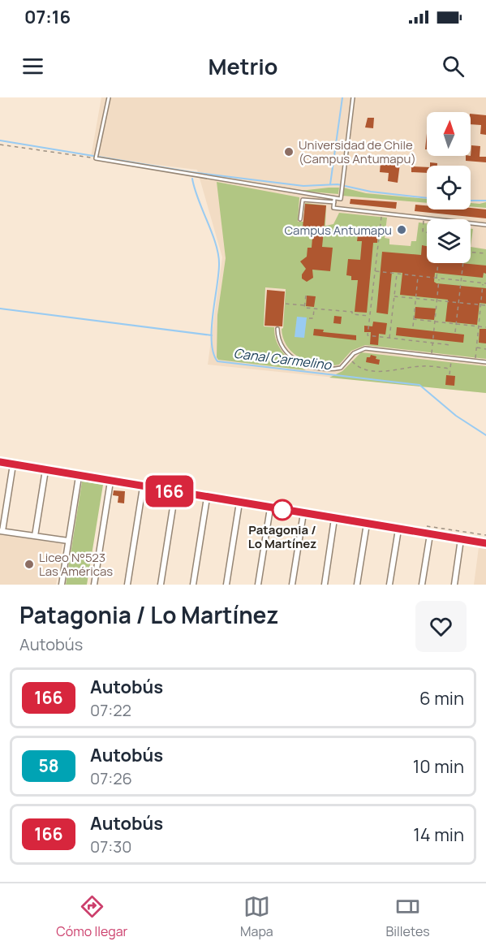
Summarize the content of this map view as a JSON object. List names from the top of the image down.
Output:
{
  "water": ["Canal Carmelino"],
  "places": [
    "Universidad de Chile (Campus Antumapu)",
    "Campus Antumapu",
    "Patagonia / Lo Martínez",
    "Liceo N°523 Las Américas"
  ],
  "lines": ["bus line 166"],
  "north": "top",
  "page": {
    "status": "07:16",
    "header": "Metrio",
    "on_map": "166",
    "heading": ["Patagonia / Lo Martínez", "Autobús"],
    "list": [
      {
        "mark": "166",
        "name": "Autobús",
        "note": "07:22",
        "value": "6 min"
      },
      {
        "mark": "58",
        "name": "Autobús",
        "note": "07:26",
        "value": "10 min"
      },
      {
        "mark": "166",
        "name": "Autobús",
        "note": "07:30",
        "value": "14 min"
      }
    ],
    "tabs": ["Cómo llegar", "Mapa", "Billetes"]
  }
}
